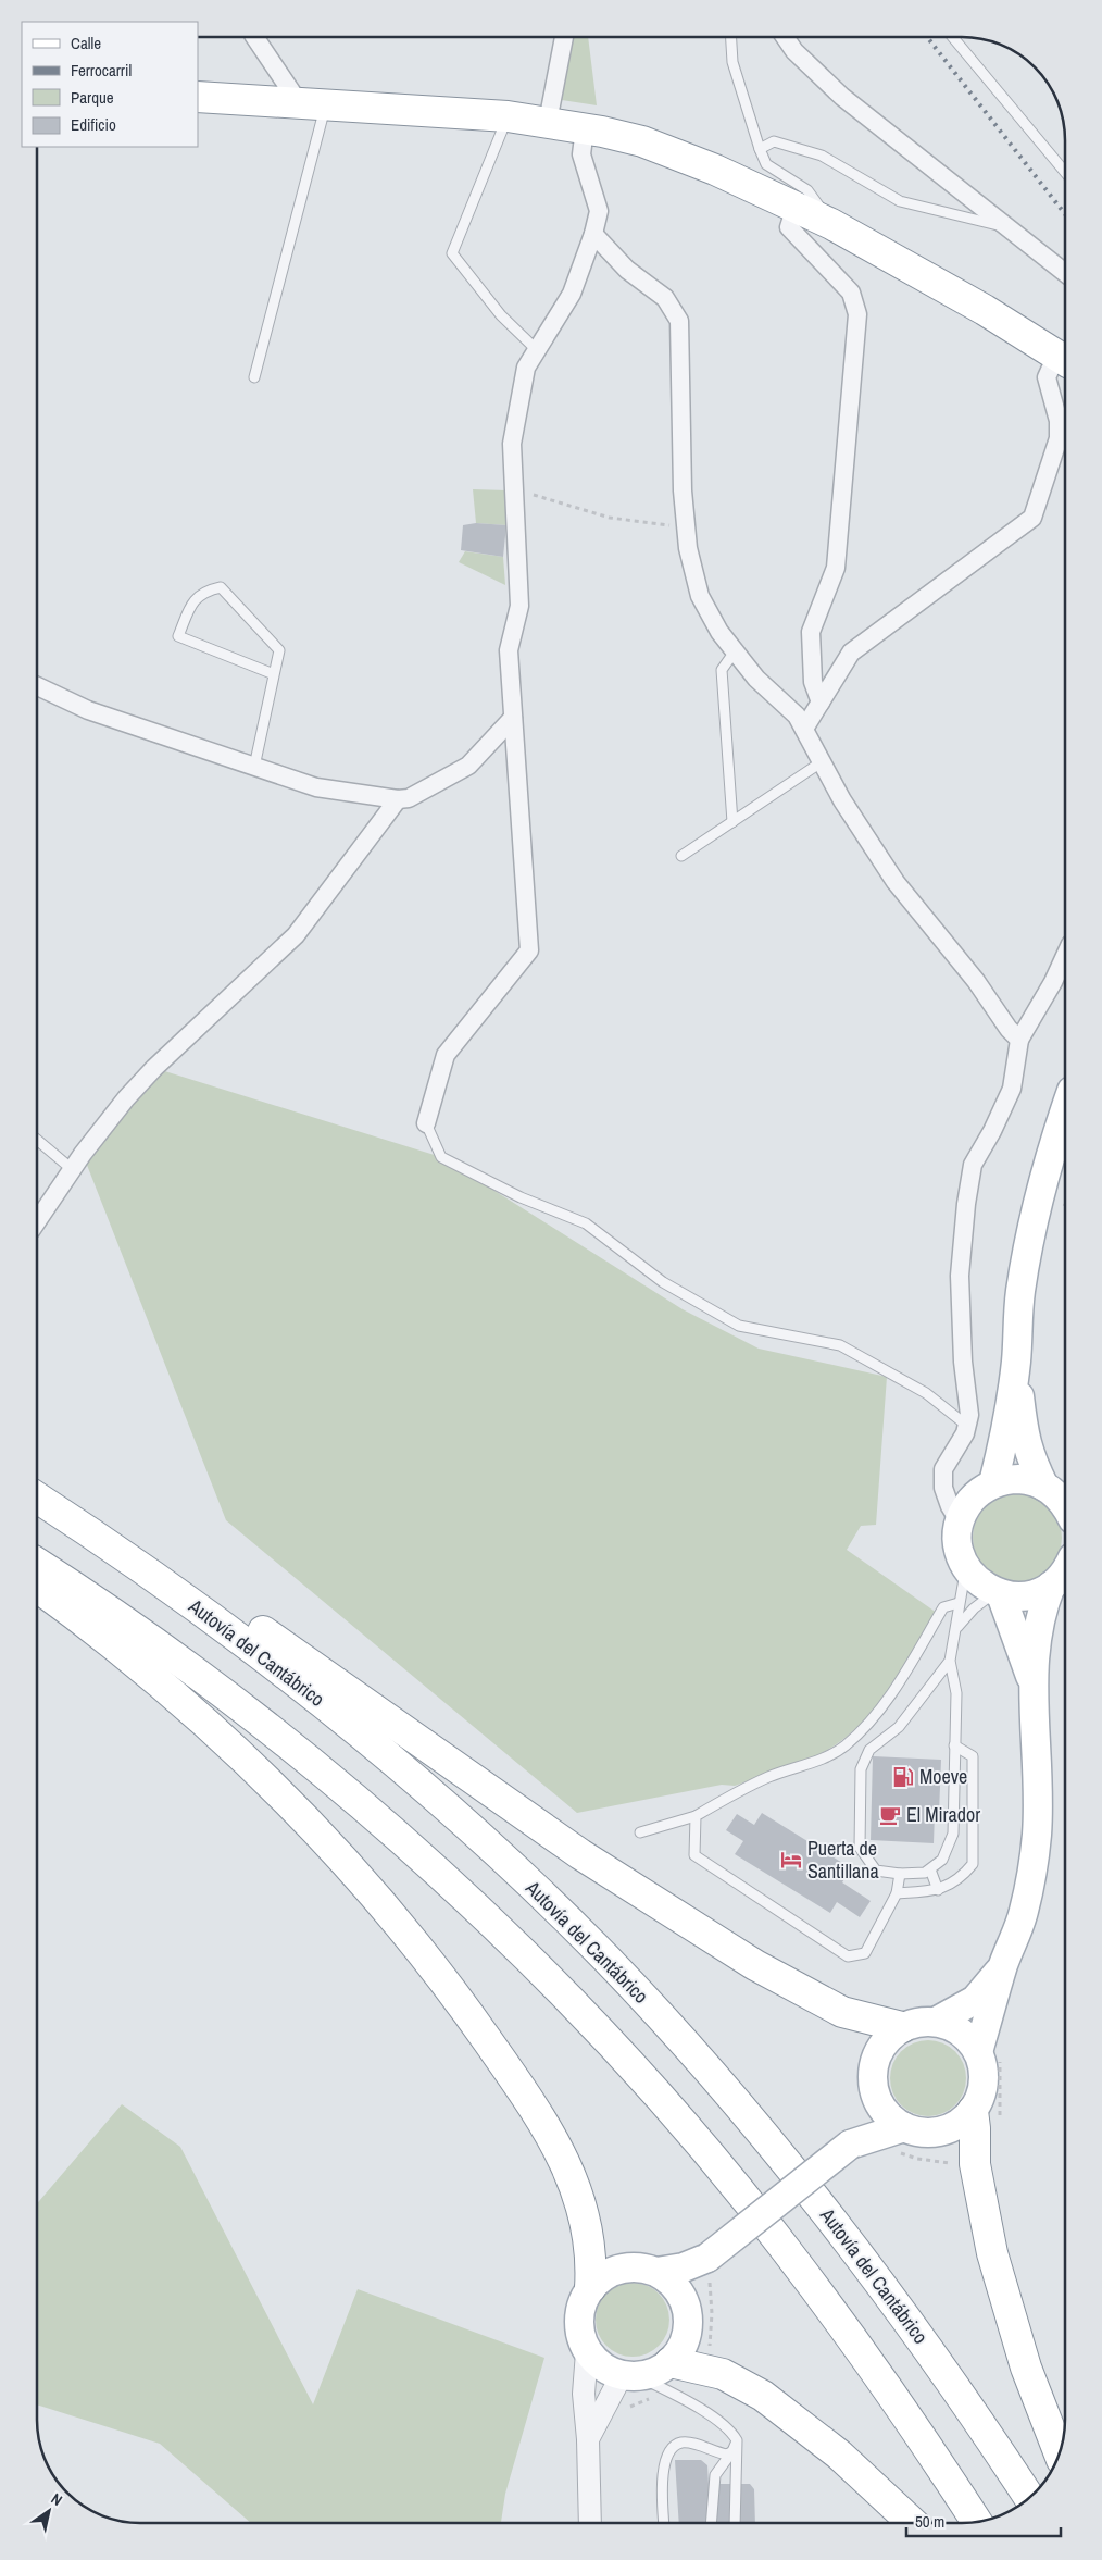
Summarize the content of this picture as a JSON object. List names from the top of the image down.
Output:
{
  "streets": {
    "highway": ["Autovía del Cantábrico"]
  },
  "places": {
    "fuel station": ["Moeve"],
    "cafe": ["El Mirador"],
    "hotel": ["Puerta de Santillana"]
  },
  "legend": [
    "Calle",
    "Ferrocarril",
    "Parque",
    "Edificio"
  ],
  "scale_bar": "50 m",
  "north": "top right"
}
